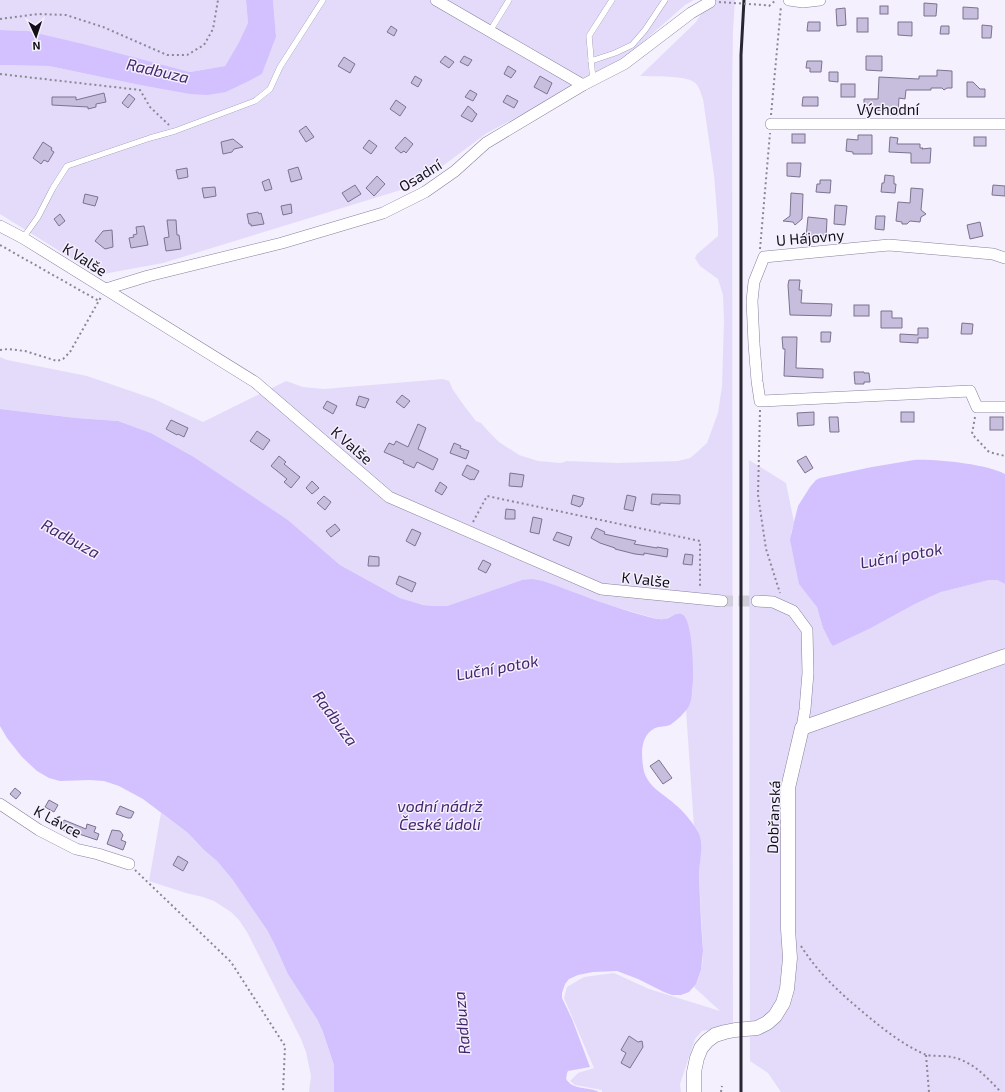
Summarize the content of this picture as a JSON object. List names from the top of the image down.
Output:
{
  "streets": {
    "street": [
      "Východní",
      "Osadní",
      "U Hájovny",
      "K Valše",
      "Dobřanská",
      "K Lávce"
    ]
  },
  "crossings": [
    ["Osadní", "K Valše"]
  ],
  "water": ["Radbuza", "Luční potok", "vodní nádrž České údolí"],
  "north": "bottom"
}
